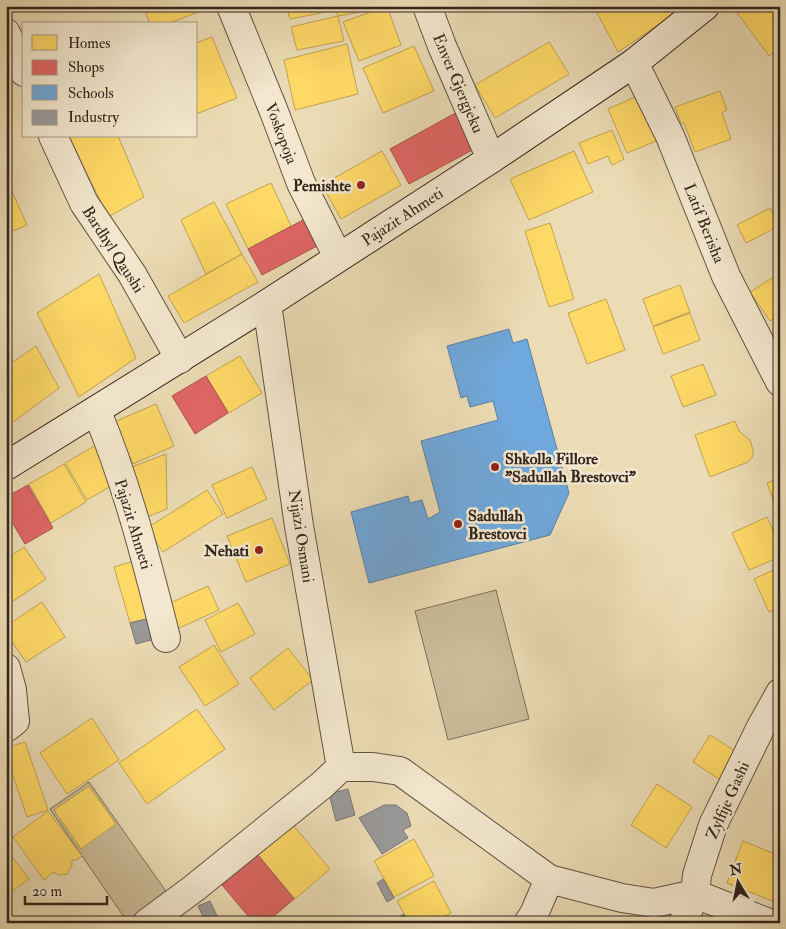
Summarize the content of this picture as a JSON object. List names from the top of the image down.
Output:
{
  "streets": {
    "street": [
      "Enver Gjergjeku",
      "Voskopoja",
      "Pajazit Ahmeti",
      "Latif Berisha",
      "Bardhyl Qaushi",
      "Nijazi Osmani",
      "Zylfije Gashi"
    ]
  },
  "crossings": [
    ["Enver Gjergjeku", "Pajazit Ahmeti"],
    ["Voskopoja", "Pajazit Ahmeti"],
    ["Pajazit Ahmeti", "Latif Berisha"],
    ["Pajazit Ahmeti", "Bardhyl Qaushi"],
    ["Pajazit Ahmeti", "Nijazi Osmani"]
  ],
  "places": [
    "Pemishte",
    "Shkolla Fillore \"Sadullah Brestovci\"",
    "Sadullah Brestovci",
    "Nehati"
  ],
  "legend": [
    "Homes",
    "Shops",
    "Schools",
    "Industry"
  ],
  "scale_bar": "20 m",
  "north": "top"
}
